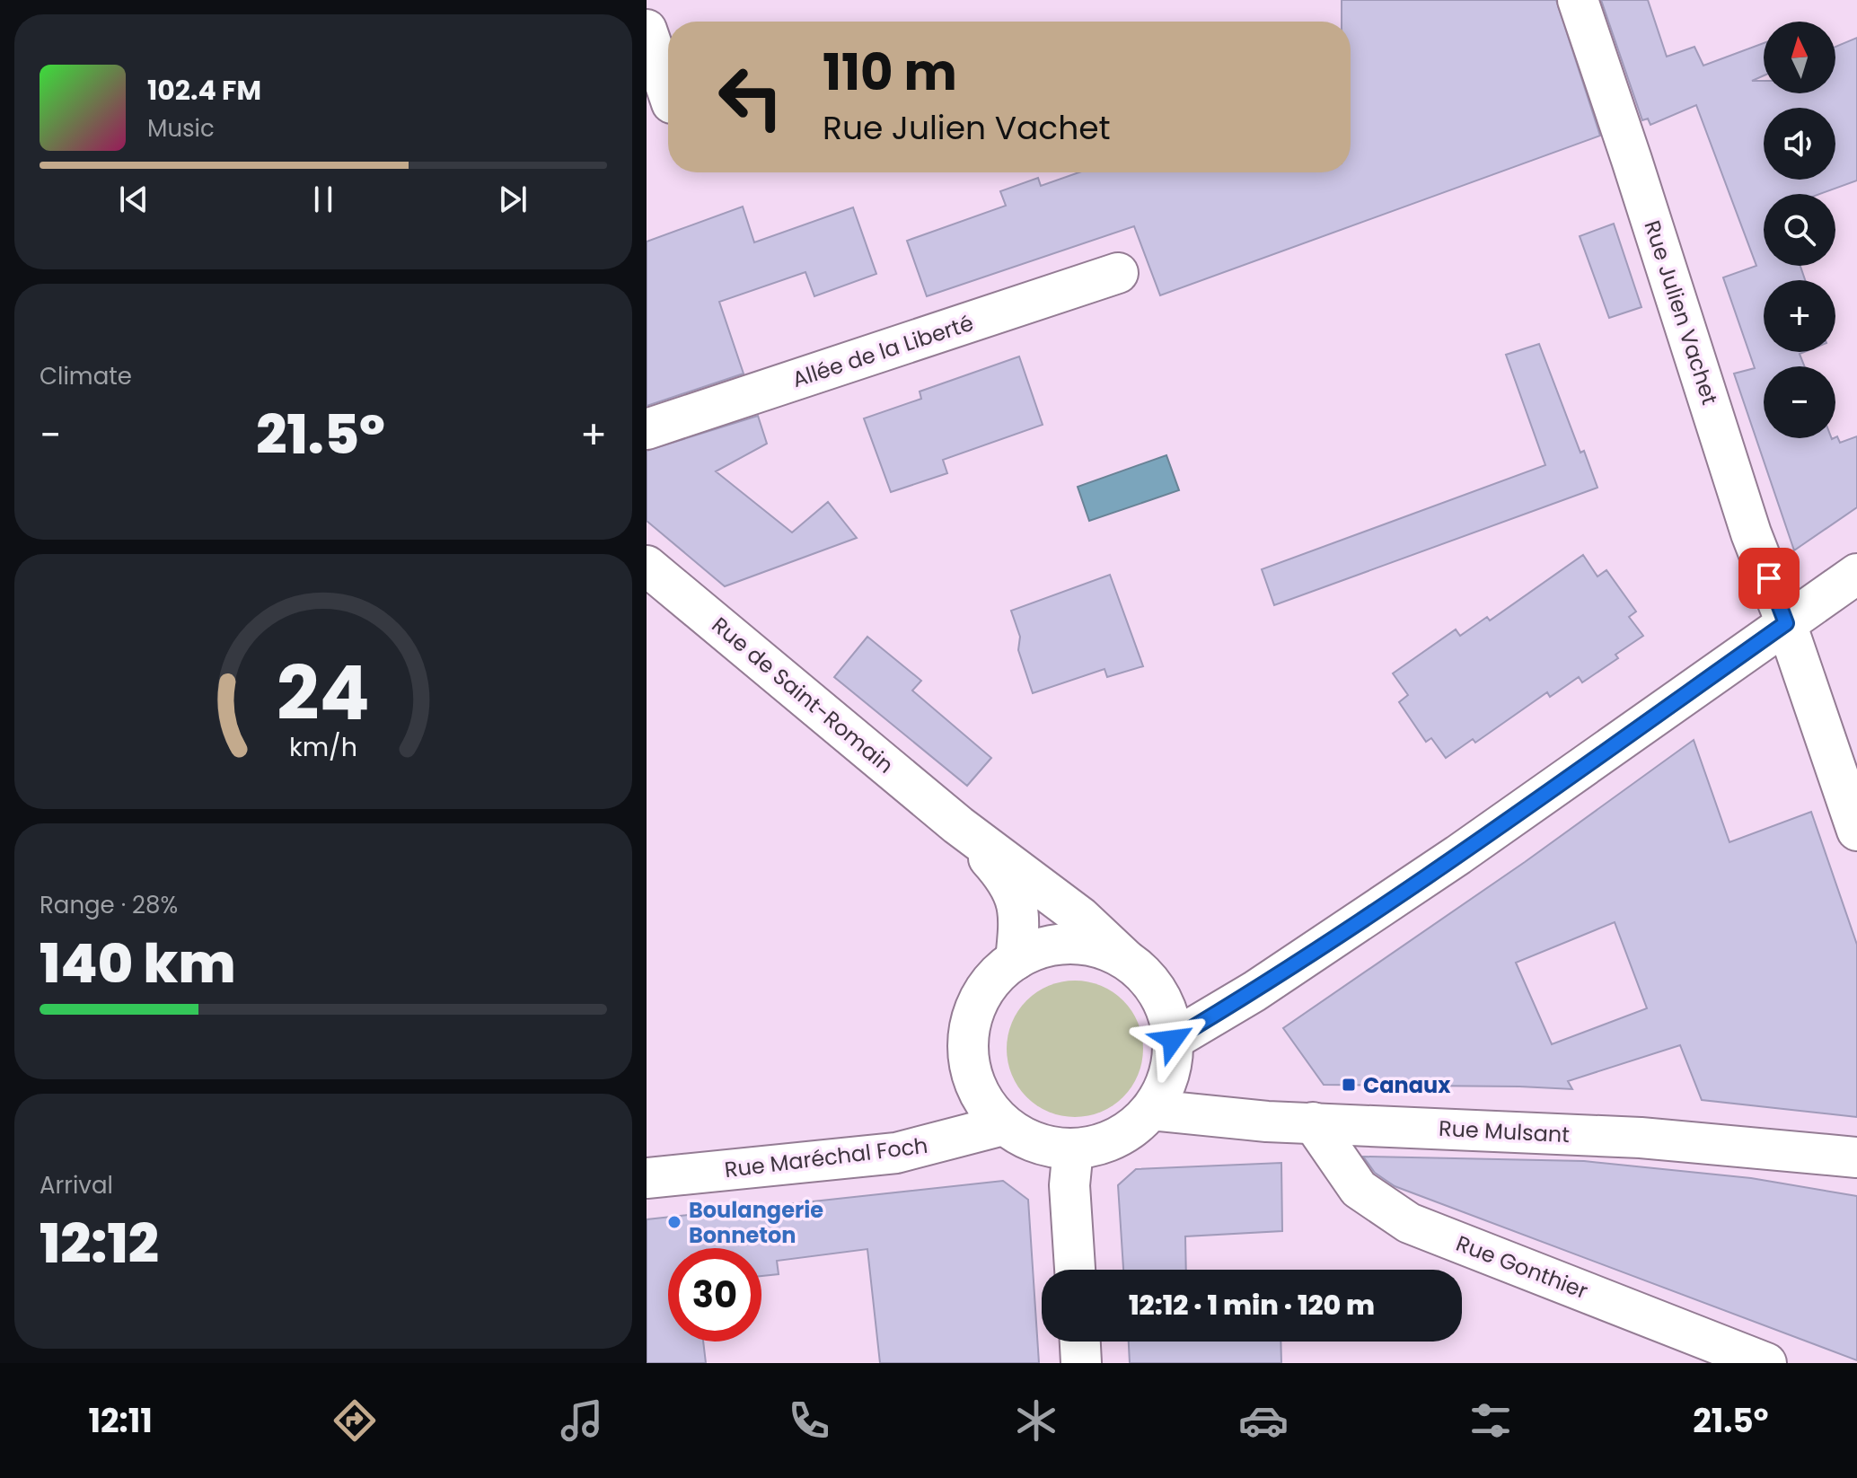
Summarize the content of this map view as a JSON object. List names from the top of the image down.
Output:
{
  "streets": {
    "street": [
      "Rue Julien Vachet",
      "Allée de la Liberté",
      "Rue de Saint-Romain",
      "Rue Mulsant",
      "Rue Maréchal Foch",
      "Rue Gonthier"
    ]
  },
  "crossings": [
    ["Rue de Saint-Romain", "Rue Mulsant"],
    ["Rue de Saint-Romain", "Rue Maréchal Foch"],
    ["Rue Mulsant", "Rue Maréchal Foch"],
    ["Rue Mulsant", "Rue Gonthier"]
  ],
  "places": {
    "transit": ["Canaux"],
    "other": ["Boulangerie Bonneton"]
  },
  "north": "top",
  "page": {
    "map_buttons": ["+", "−"],
    "turn": ["110 m", "Rue Julien Vachet"],
    "song": ["102.4 FM", "Music"],
    "tile": [
      "Climate",
      ["Range · 28%", "140 km"],
      ["Arrival", "12:12"]
    ],
    "heat": ["−", "21.5°", "+"],
    "limit": "30",
    "trip": "12:12 · 1 min · 120 m",
    "tabs": ["12:11", "21.5°"],
    "gauge": ["24", "km/h"]
  }
}
